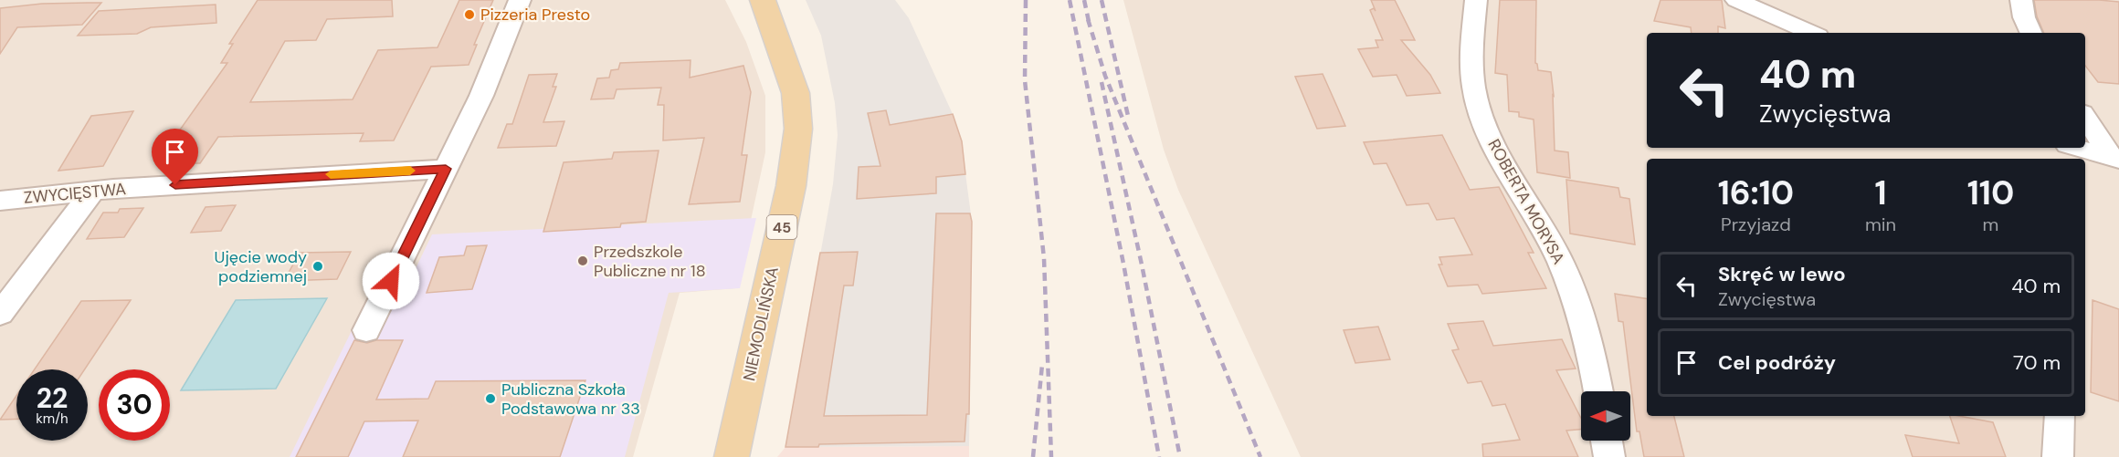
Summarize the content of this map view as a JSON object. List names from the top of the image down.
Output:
{
  "streets": {
    "main road": ["45", "NIEMODLIŃSKA"],
    "street": ["ZWYCIĘSTWA", "ROBERTA MORYSA"]
  },
  "places": [
    "Pizzeria Presto",
    "Przedszkole Publiczne nr 18",
    "Ujęcie wody podziemnej",
    "Publiczna Szkoła Podstawowa nr 33"
  ],
  "north": "left",
  "page": {
    "turn": ["40 m", "Zwycięstwa"],
    "eta": [
      "16:10",
      "Przyjazd",
      "1",
      "min",
      "110",
      "m"
    ],
    "list": [
      {
        "name": "Skręć w lewo",
        "note": "Zwycięstwa",
        "value": "40 m"
      },
      {
        "name": "Cel podróży",
        "value": "70 m"
      }
    ],
    "speed": "22 km/h",
    "limit": "30"
  }
}
